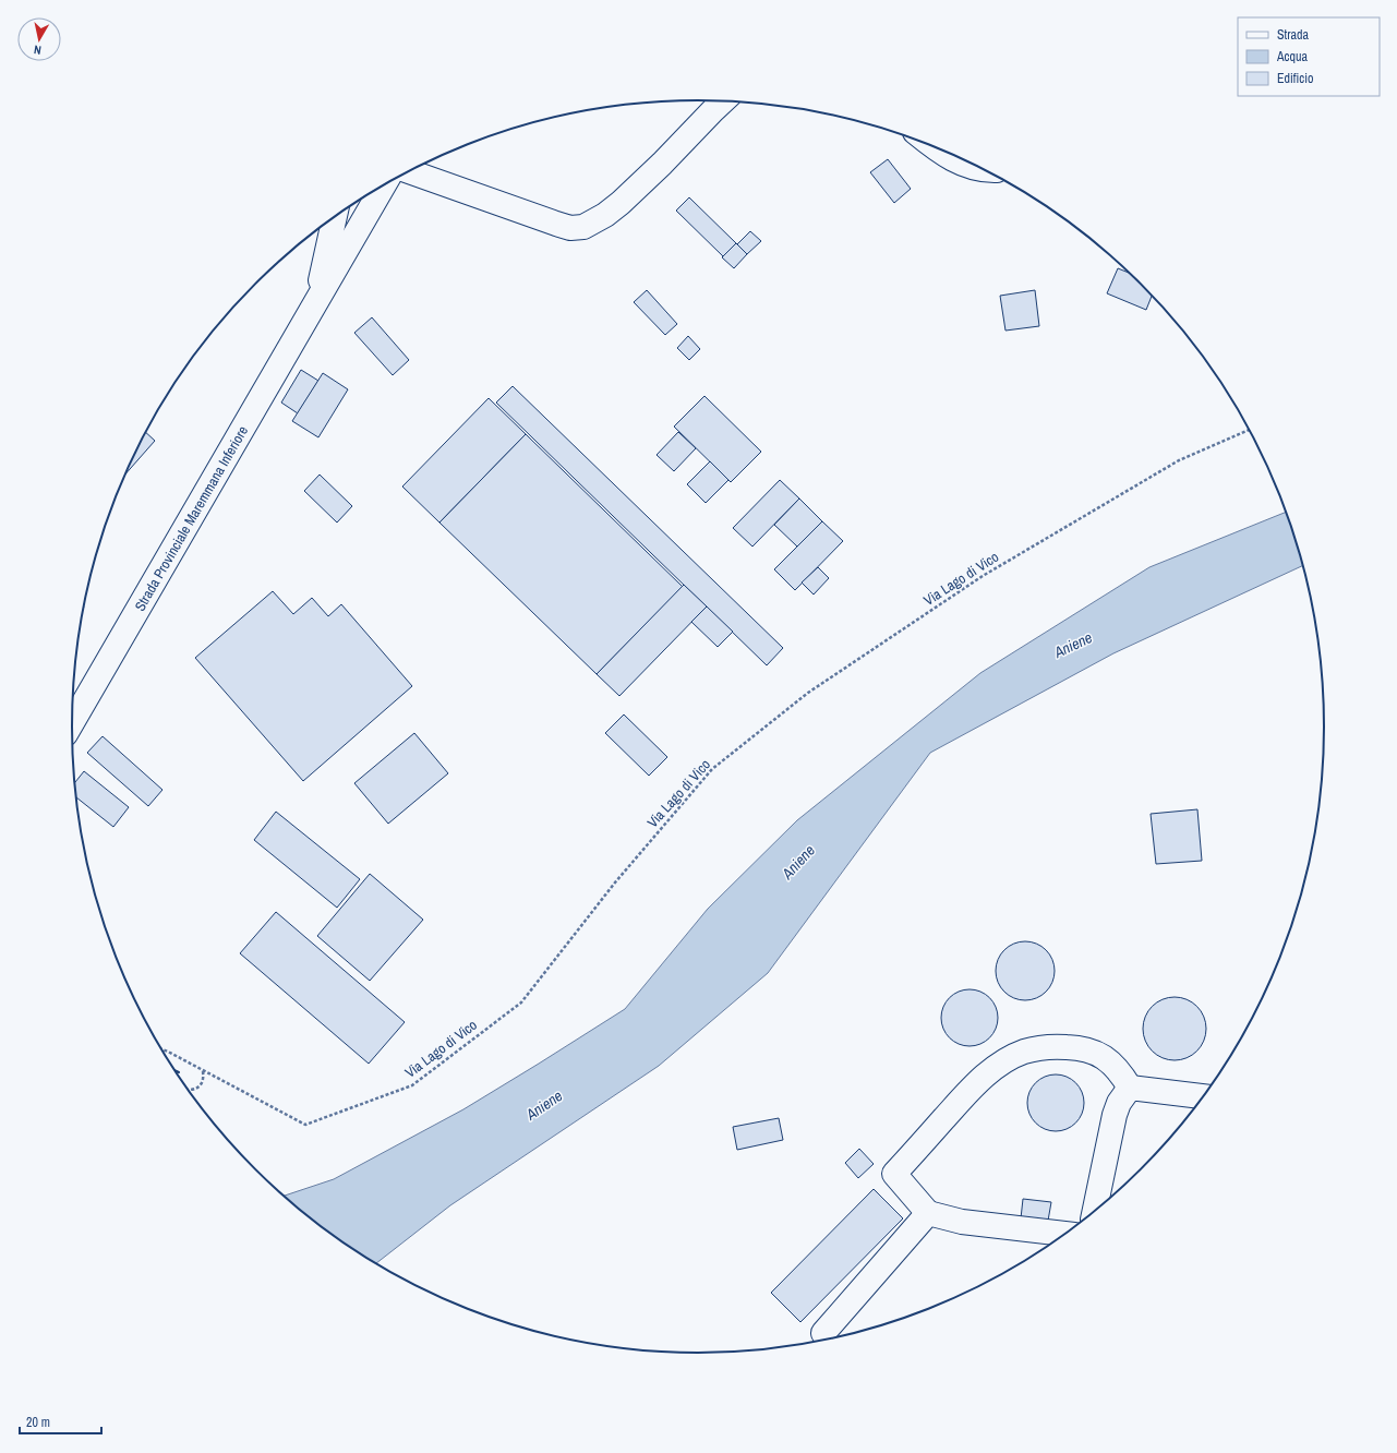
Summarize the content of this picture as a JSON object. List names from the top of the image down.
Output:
{
  "streets": {
    "main road": ["Strada Provinciale Maremmana Inferiore"],
    "path": ["Via Lago di Vico"]
  },
  "water": ["Aniene"],
  "legend": ["Strada", "Acqua", "Edificio"],
  "scale_bar": "20 m",
  "north": "bottom"
}
